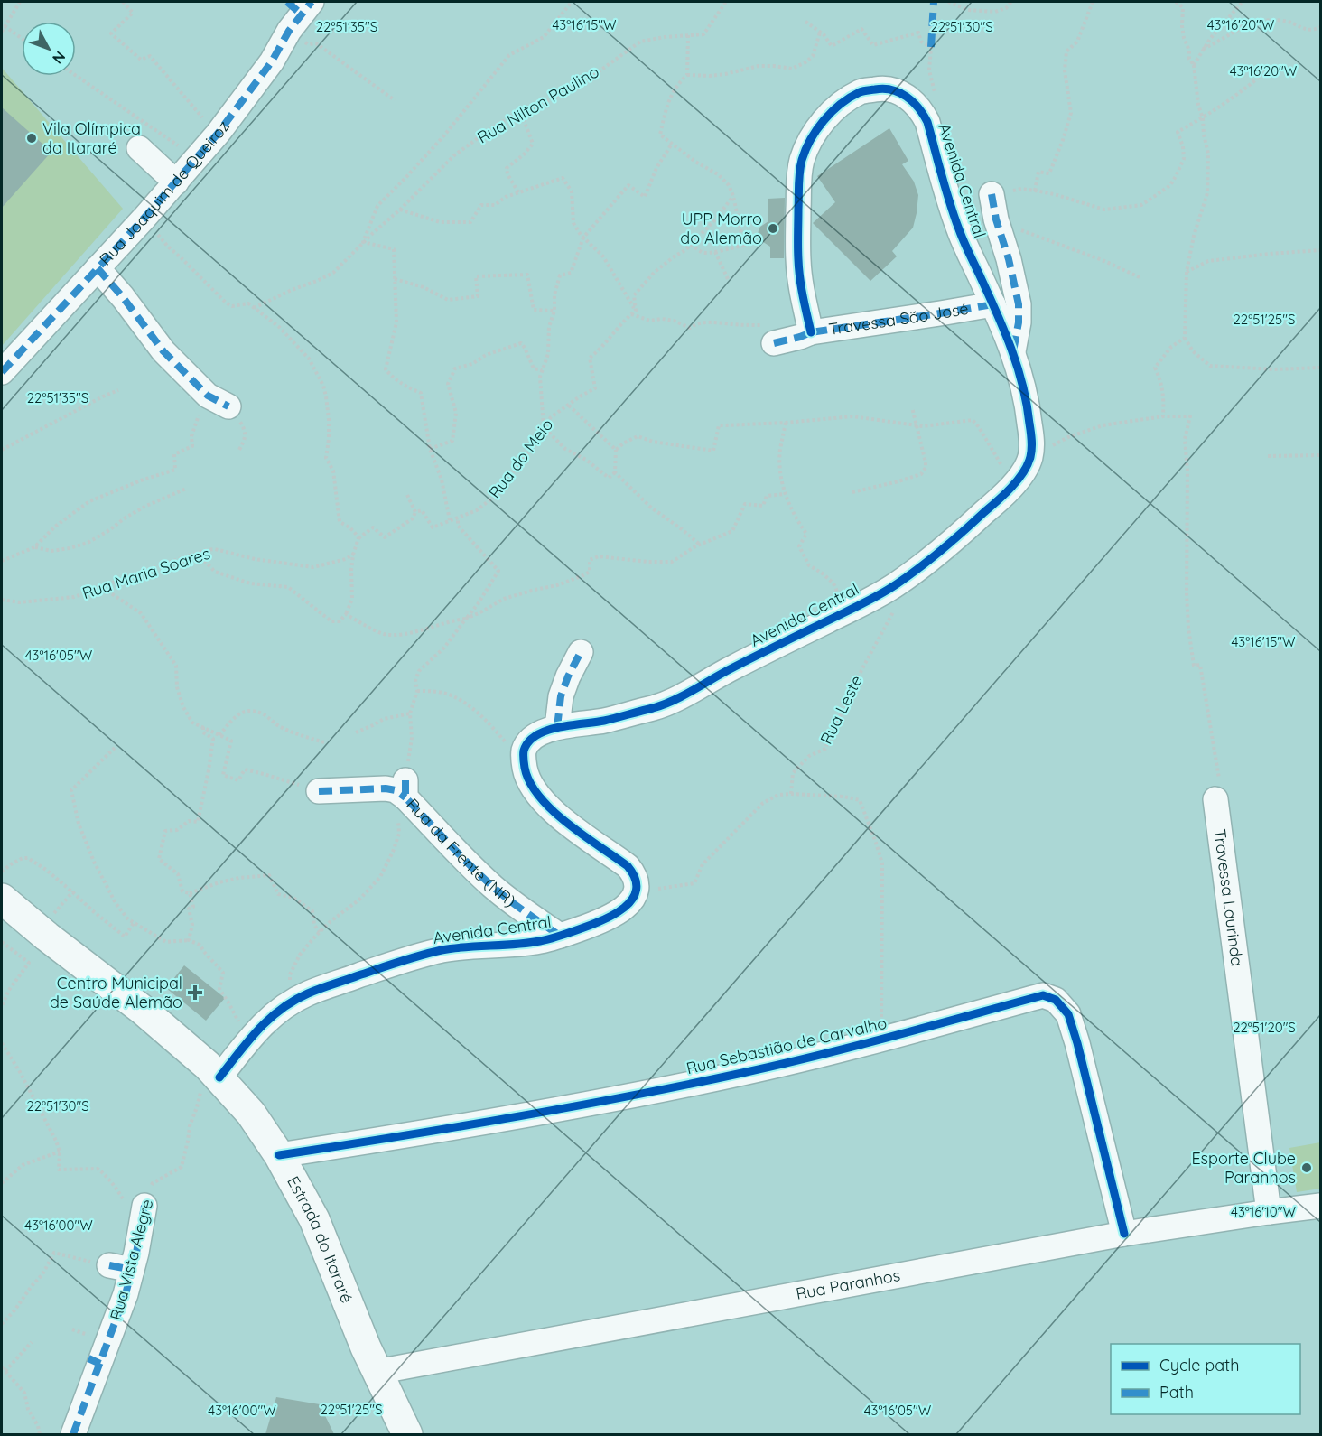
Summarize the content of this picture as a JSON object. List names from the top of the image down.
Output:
{
  "streets": {
    "main road": ["Estrada do Itararé"],
    "street": [
      "Avenida Central",
      "Rua Joaquim de Queiroz",
      "Travessa São José",
      "Rua da Frente (NR)",
      "Travessa Laurinda",
      "Rua Sebastião de Carvalho",
      "Rua Vista Alegre",
      "Rua Paranhos"
    ],
    "path": [
      "Rua Nilton Paulino",
      "Rua do Meio",
      "Rua Maria Soares",
      "Rua Leste"
    ]
  },
  "crossings": [
    ["Avenida Central", "Travessa São José"],
    ["Avenida Central", "Rua Leste"],
    ["Avenida Central", "Rua da Frente (NR)"],
    ["Avenida Central", "Estrada do Itararé"],
    ["Avenida Central", "Rua Vista Alegre"],
    ["Travessa Laurinda", "Rua Paranhos"],
    ["Rua Sebastião de Carvalho", "Estrada do Itararé"],
    ["Rua Sebastião de Carvalho", "Rua Paranhos"],
    ["Estrada do Itararé", "Rua Vista Alegre"],
    ["Estrada do Itararé", "Rua Paranhos"]
  ],
  "places": {
    "other": ["Vila Olímpica da Itararé", "UPP Morro do Alemão", "Esporte Clube Paranhos"],
    "health": ["Centro Municipal de Saúde Alemão"]
  },
  "legend": ["Cycle path", "Path"],
  "north": "bottom right",
  "coordinates": [
    "43°16'20\"W",
    "43°16'15\"W",
    "22°51'35\"S",
    "22°51'30\"S",
    "22°51'25\"S",
    "43°16'05\"W",
    "22°51'20\"S",
    "43°16'10\"W",
    "43°16'00\"W"
  ]
}
